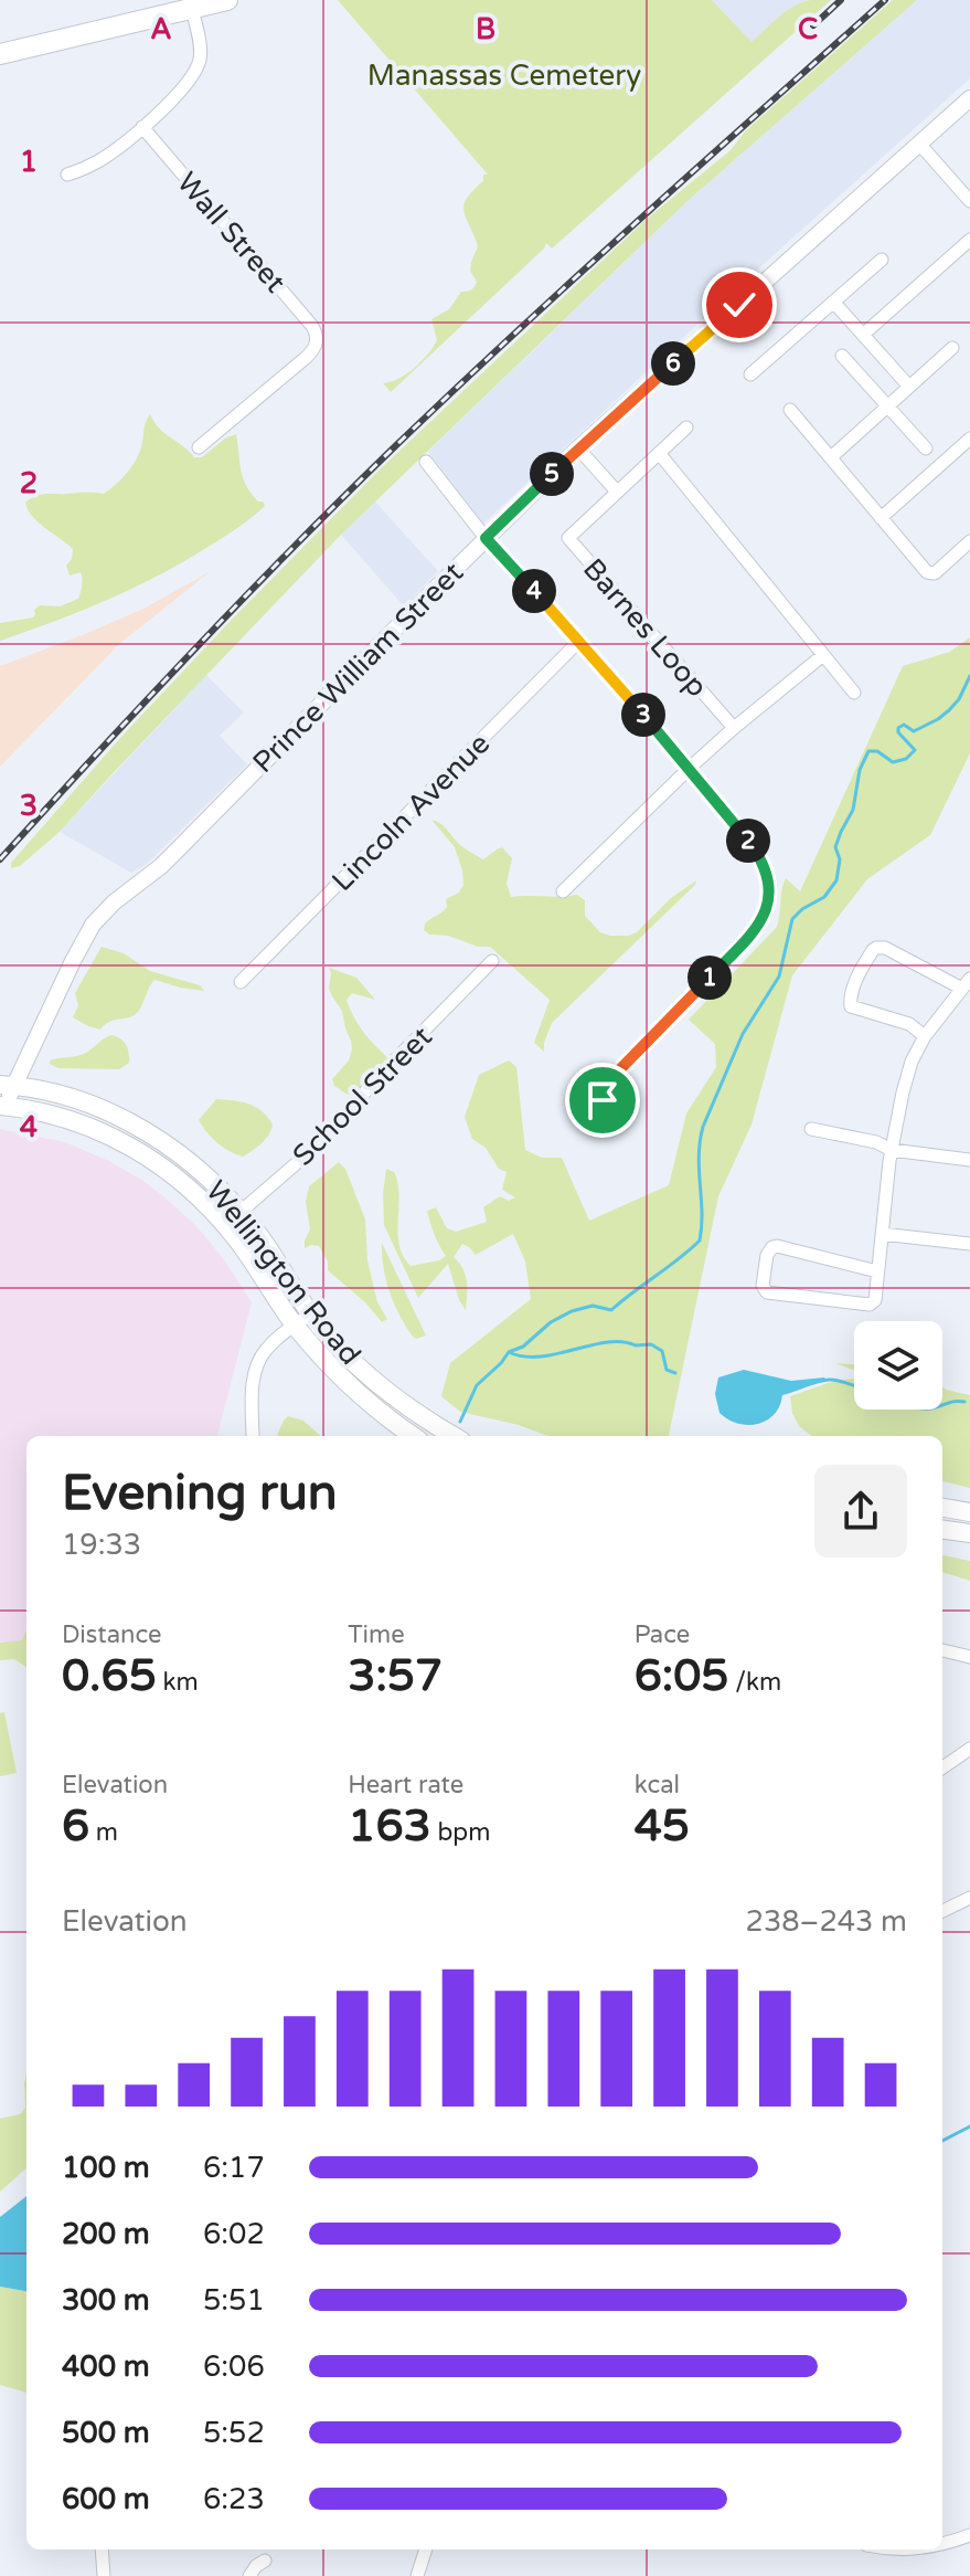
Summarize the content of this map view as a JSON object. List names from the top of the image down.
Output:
{
  "streets": {
    "main road": ["Wellington Road"],
    "street": [
      "Wall Street",
      "Barnes Loop",
      "Prince William Street",
      "Lincoln Avenue",
      "School Street"
    ]
  },
  "crossings": [
    ["Prince William Street", "Wellington Road"],
    ["School Street", "Wellington Road"]
  ],
  "parks": ["Manassas Cemetery"],
  "page": {
    "pins": [
      "6",
      "5",
      "4",
      "3",
      "2",
      "1"
    ],
    "heading": ["Evening run", "19:33"],
    "stats": [
      ["Distance", "0.65 km"],
      ["Time", "3:57"],
      ["Pace", "6:05 /km"],
      ["Elevation", "6 m"],
      ["Heart rate", "163 bpm"],
      ["kcal", "45"]
    ],
    "chart": ["Elevation", "238–243 m"],
    "list": [
      {
        "name": "100 m",
        "note": "6:17"
      },
      {
        "name": "200 m",
        "note": "6:02"
      },
      {
        "name": "300 m",
        "note": "5:51"
      },
      {
        "name": "400 m",
        "note": "6:06"
      },
      {
        "name": "500 m",
        "note": "5:52"
      },
      {
        "name": "600 m",
        "note": "6:23"
      }
    ]
  },
  "grid": {
    "columns": ["A", "B", "C"],
    "rows": [
      "1",
      "2",
      "3",
      "4"
    ]
  }
}
